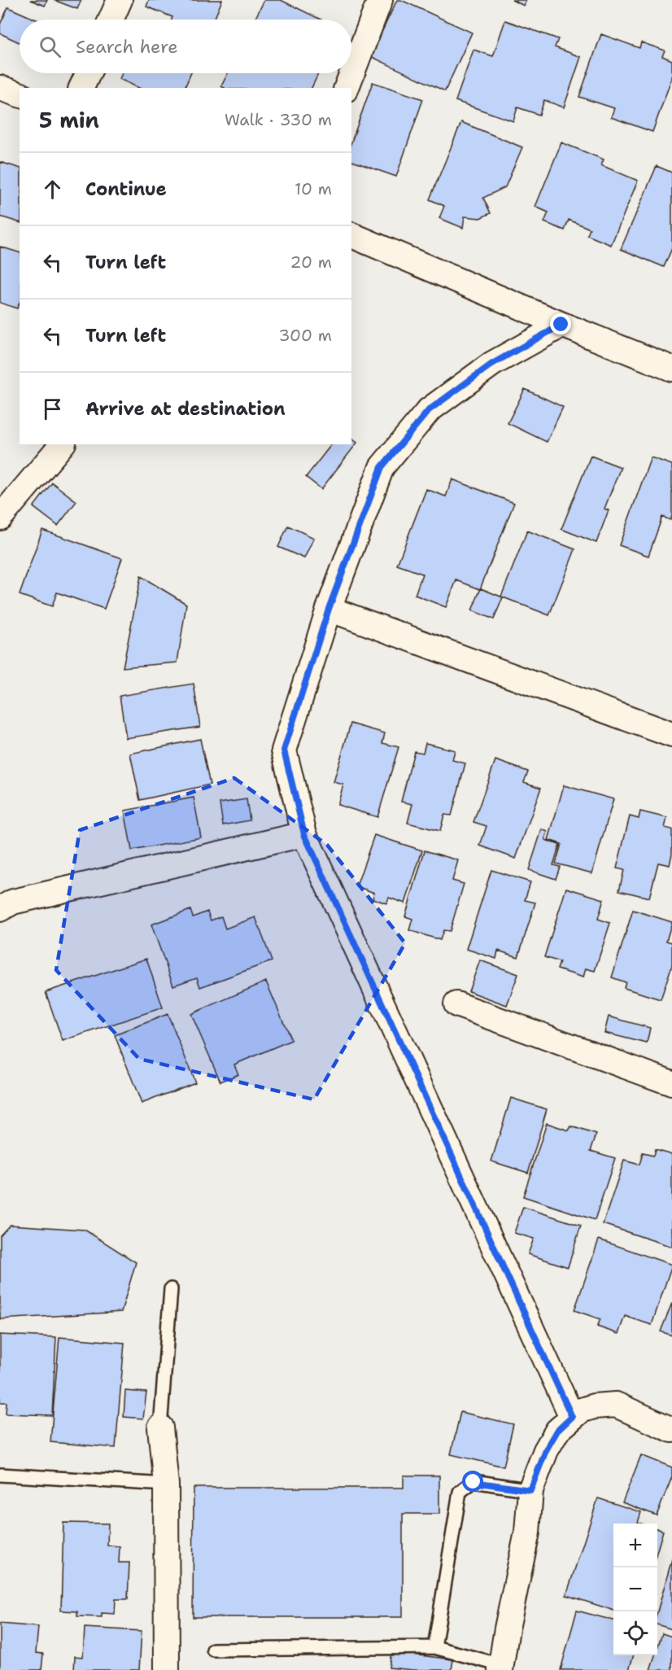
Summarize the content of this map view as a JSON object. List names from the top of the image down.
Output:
{
  "page": {
    "search": "Search here",
    "heading": ["5 min", "Walk · 330 m"],
    "list": [
      ["Continue", "10 m"],
      ["Turn left", "20 m"],
      ["Turn left", "300 m"],
      "Arrive at destination"
    ],
    "map_buttons": ["+", "−"]
  }
}
